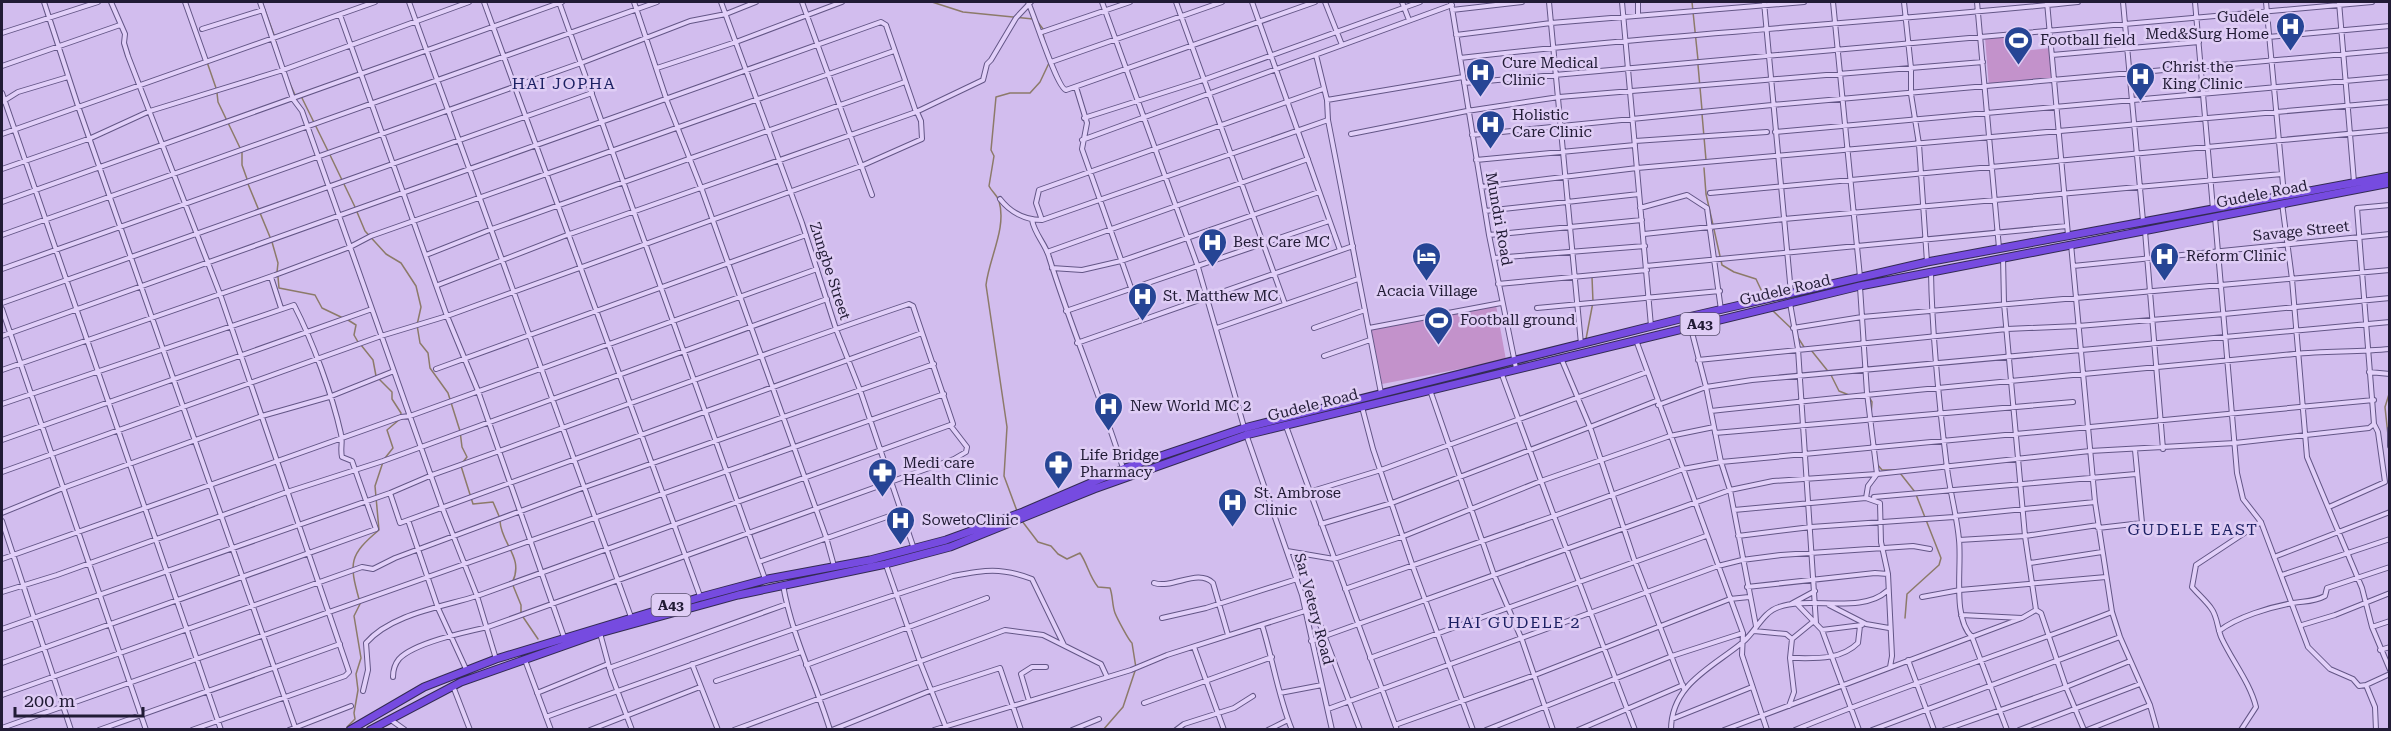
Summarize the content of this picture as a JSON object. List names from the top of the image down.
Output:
{
  "streets": {
    "highway": ["Gudele Road", "A43"],
    "street": [
      "Mundri Road",
      "Savage Street",
      "Zungbe Street",
      "Sar Vetery Road"
    ]
  },
  "crossings": [
    ["Gudele Road", "Mundri Road"],
    ["Gudele Road", "A43"],
    ["Gudele Road", "Sar Vetery Road"],
    ["Zungbe Street", "A43"]
  ],
  "districts": ["HAI JOPHA", "GUDELE EAST", "HAI GUDELE 2"],
  "places": {
    "hospital": [
      "Gudele Med&Surg Home",
      "Cure Medical Clinic",
      "Christ the King Clinic",
      "Holistic Care Clinic",
      "Best Care MC",
      "Reform Clinic",
      "St. Matthew MC",
      "New World MC 2",
      "St. Ambrose Clinic",
      "SowetoClinic"
    ],
    "sports": ["Football field", "Football ground"],
    "hotel": ["Acacia Village"],
    "pharmacy": ["Life Bridge Pharmacy", "Medi care Health Clinic"]
  },
  "scale_bar": "200 m"
}
